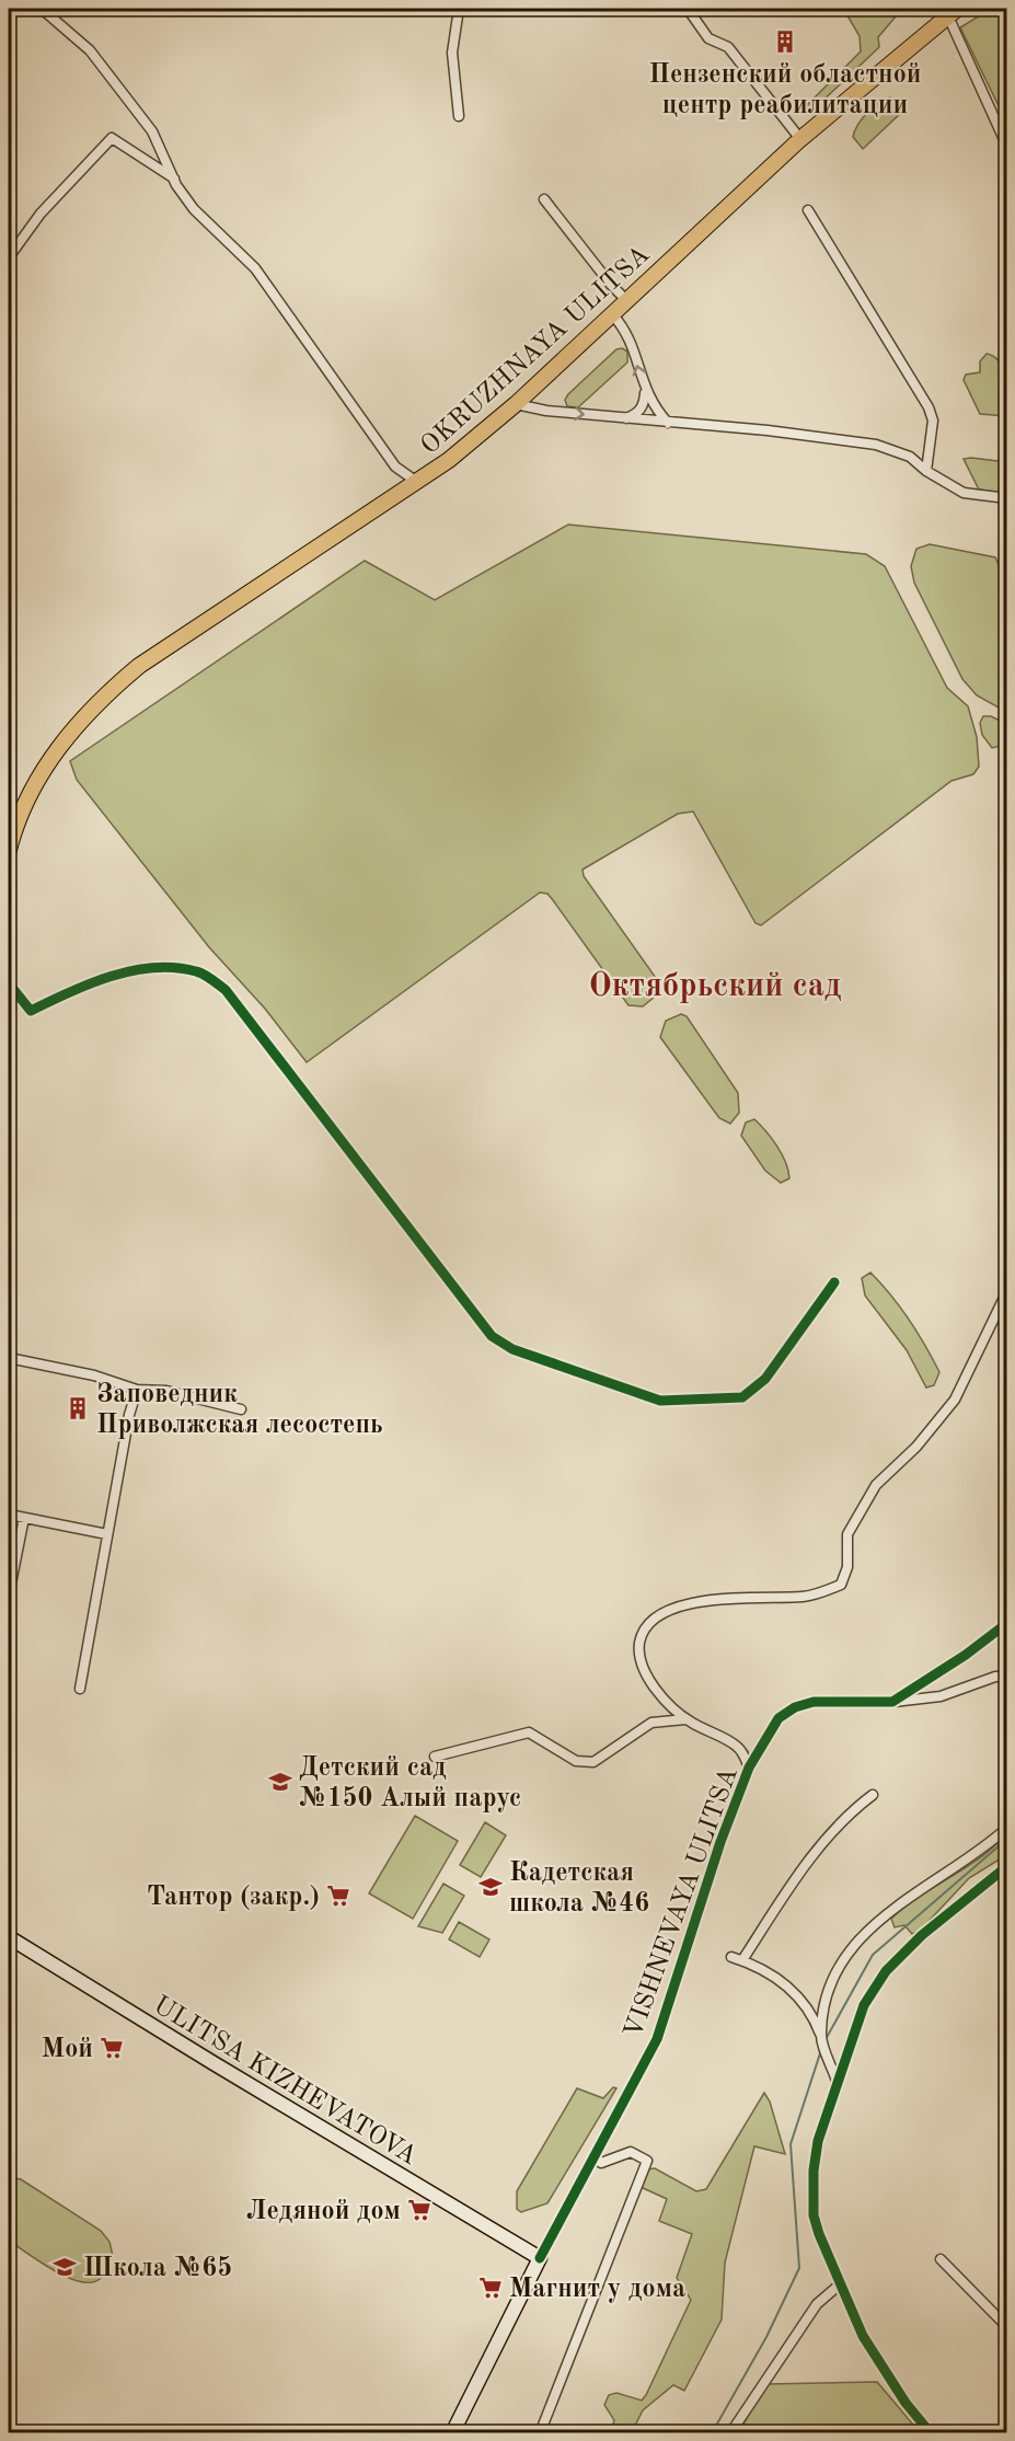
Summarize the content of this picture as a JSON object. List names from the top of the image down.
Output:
{
  "streets": {
    "main road": ["OKRUZHNAYA ULITSA", "VISHNEVAYA ULITSA", "ULITSA KIZHEVATOVA"]
  },
  "crossings": [
    ["VISHNEVAYA ULITSA", "ULITSA KIZHEVATOVA"]
  ],
  "districts": ["Октябрьский сад"],
  "places": {
    "building": ["Пензенский областной центр реабилитации", "Заповедник Приволжская лесостепь"],
    "school or university": ["Детский сад №150 Алый парус", "Кадетская школа №46", "Школа №65"],
    "supermarket": [
      "Тантор (закр.)",
      "Мой",
      "Ледяной дом",
      "Магнит у дома"
    ]
  }
}
